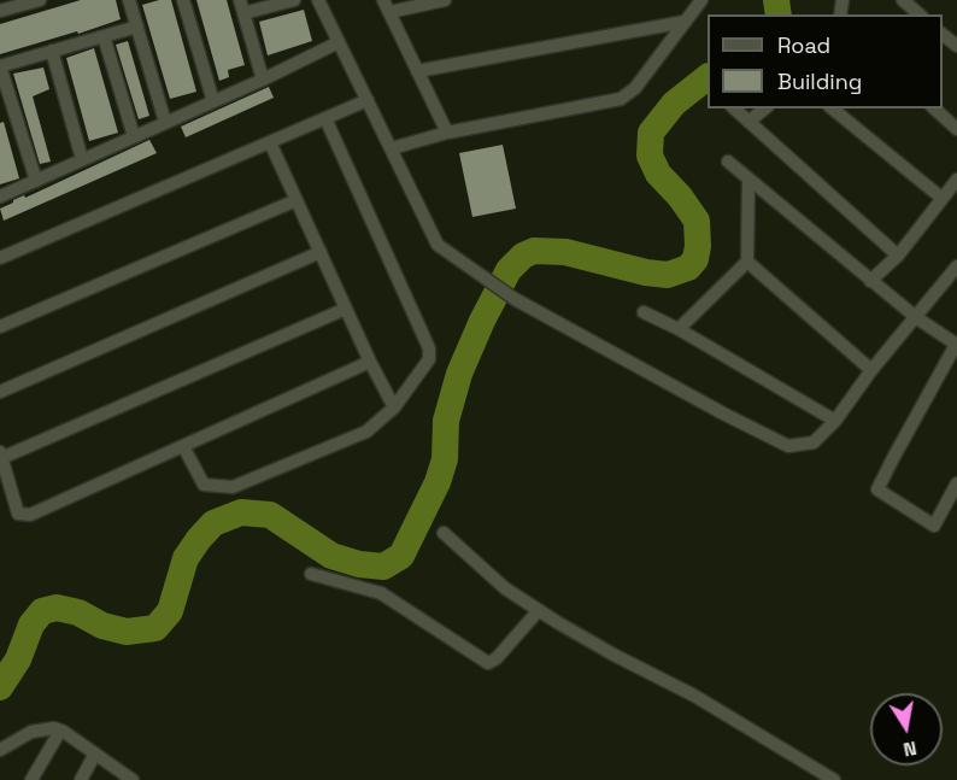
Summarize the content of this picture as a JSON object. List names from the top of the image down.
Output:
{
  "legend": ["Road", "Building"],
  "north": "bottom"
}
